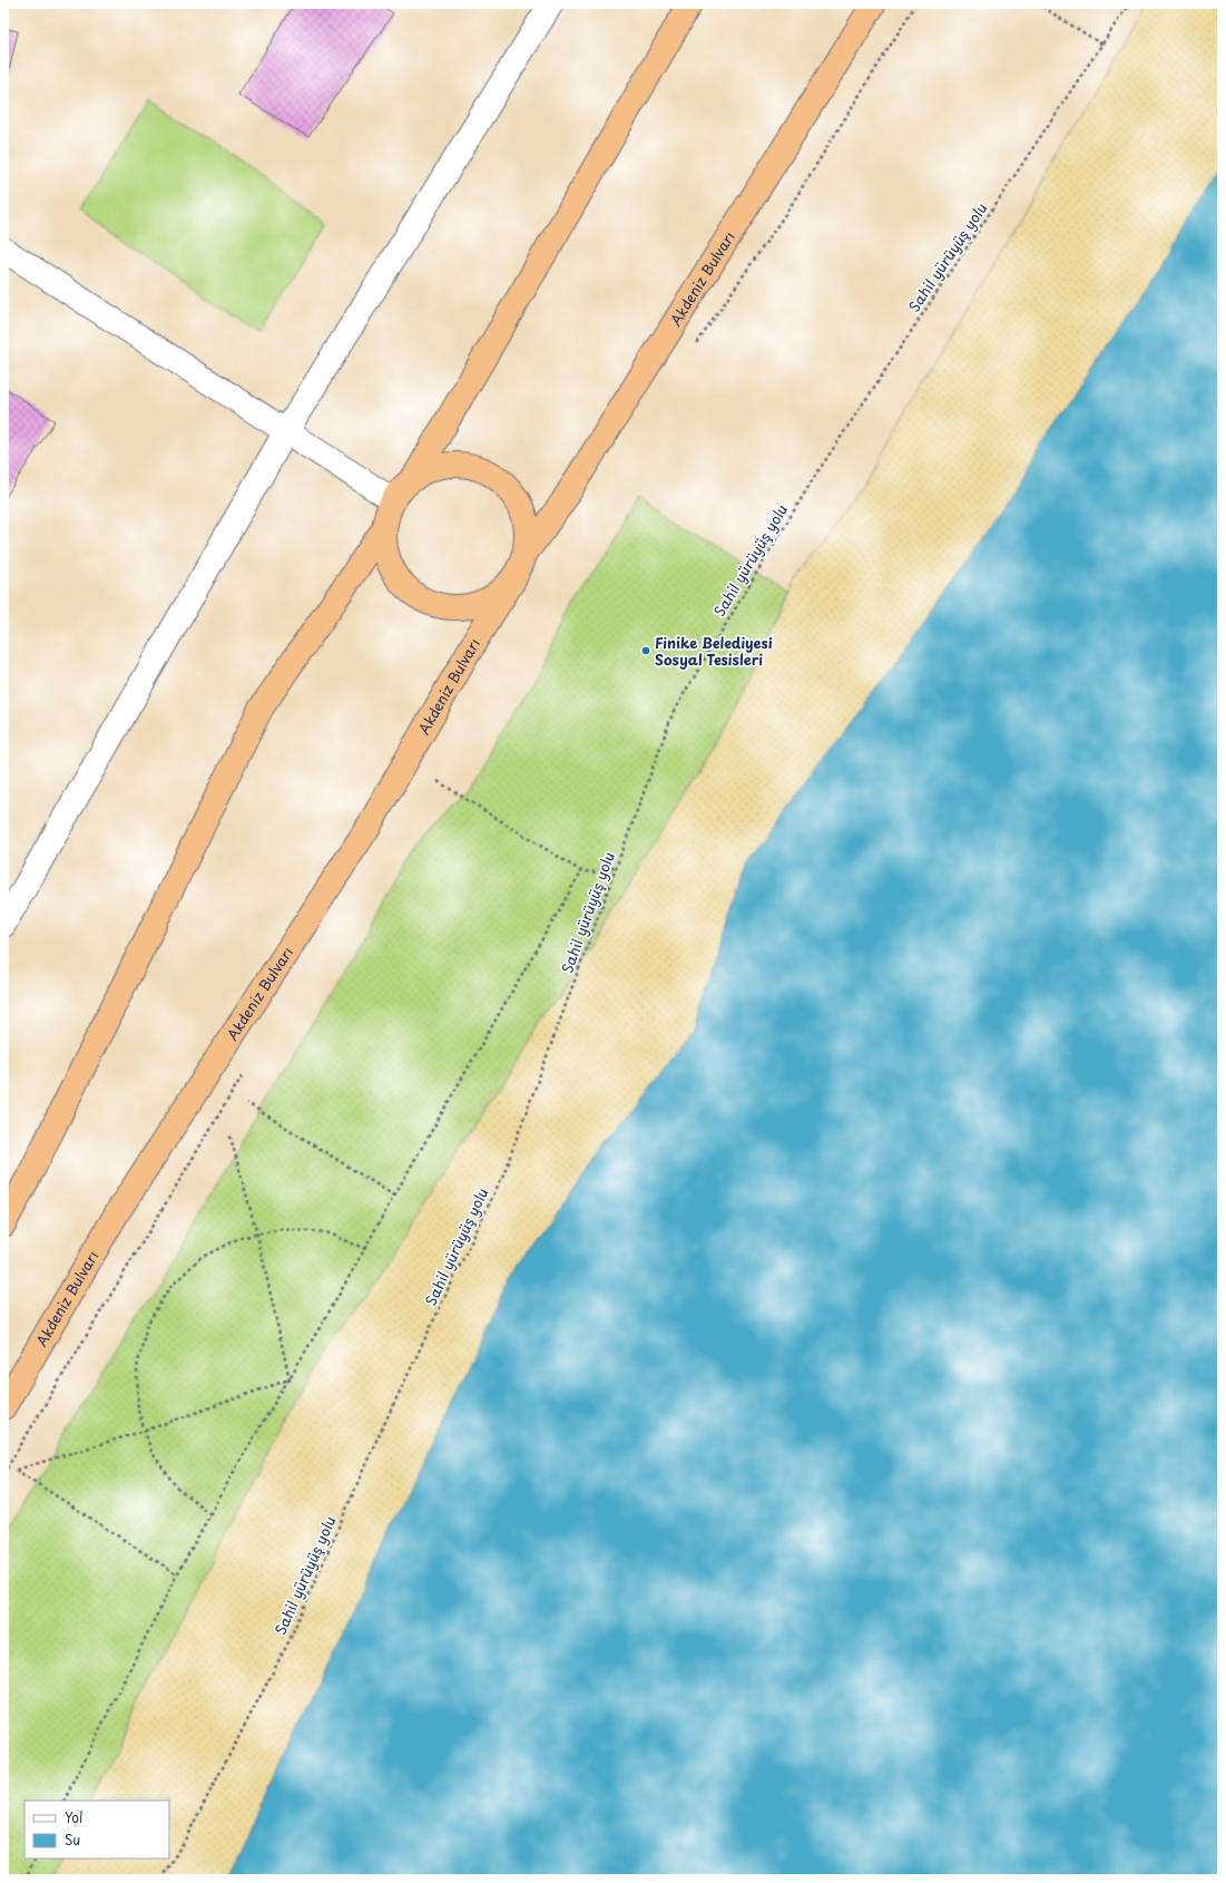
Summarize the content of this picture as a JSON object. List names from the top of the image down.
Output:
{
  "streets": {
    "highway": ["Akdeniz Bulvarı"],
    "path": ["Sahil yürüyüş yolu"]
  },
  "places": ["Finike Belediyesi Sosyal Tesisleri"],
  "legend": ["Yol", "Su"]
}
